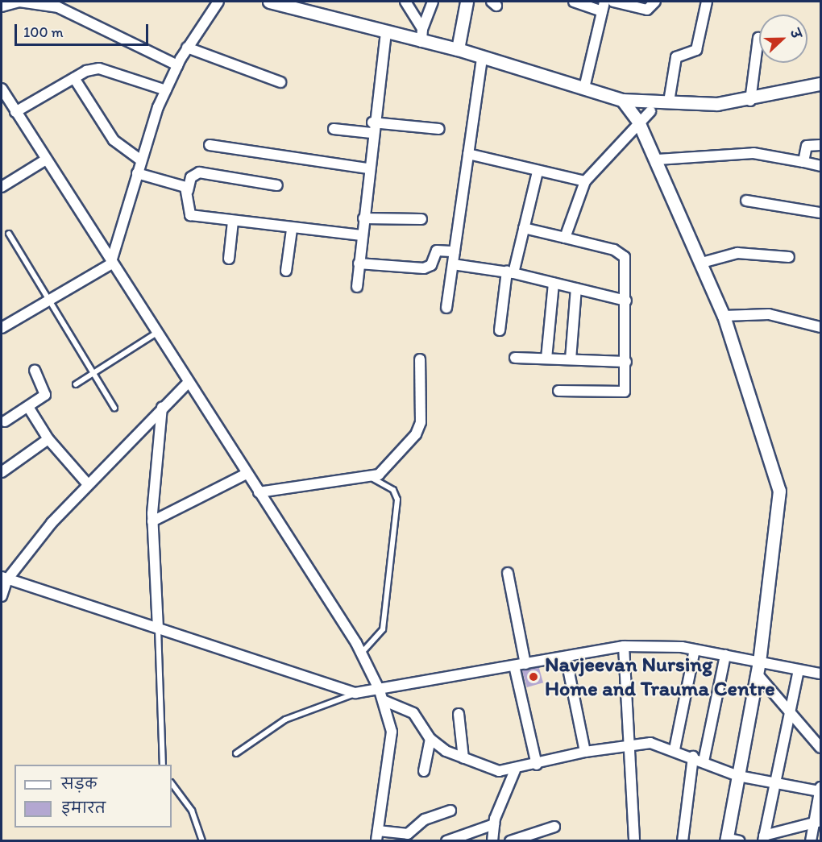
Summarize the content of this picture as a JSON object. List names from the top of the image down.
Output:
{
  "places": ["Navjeevan Nursing Home and Trauma Centre"],
  "legend": ["सड़क", "इमारत"],
  "scale_bar": "100 m",
  "north": "right"
}
